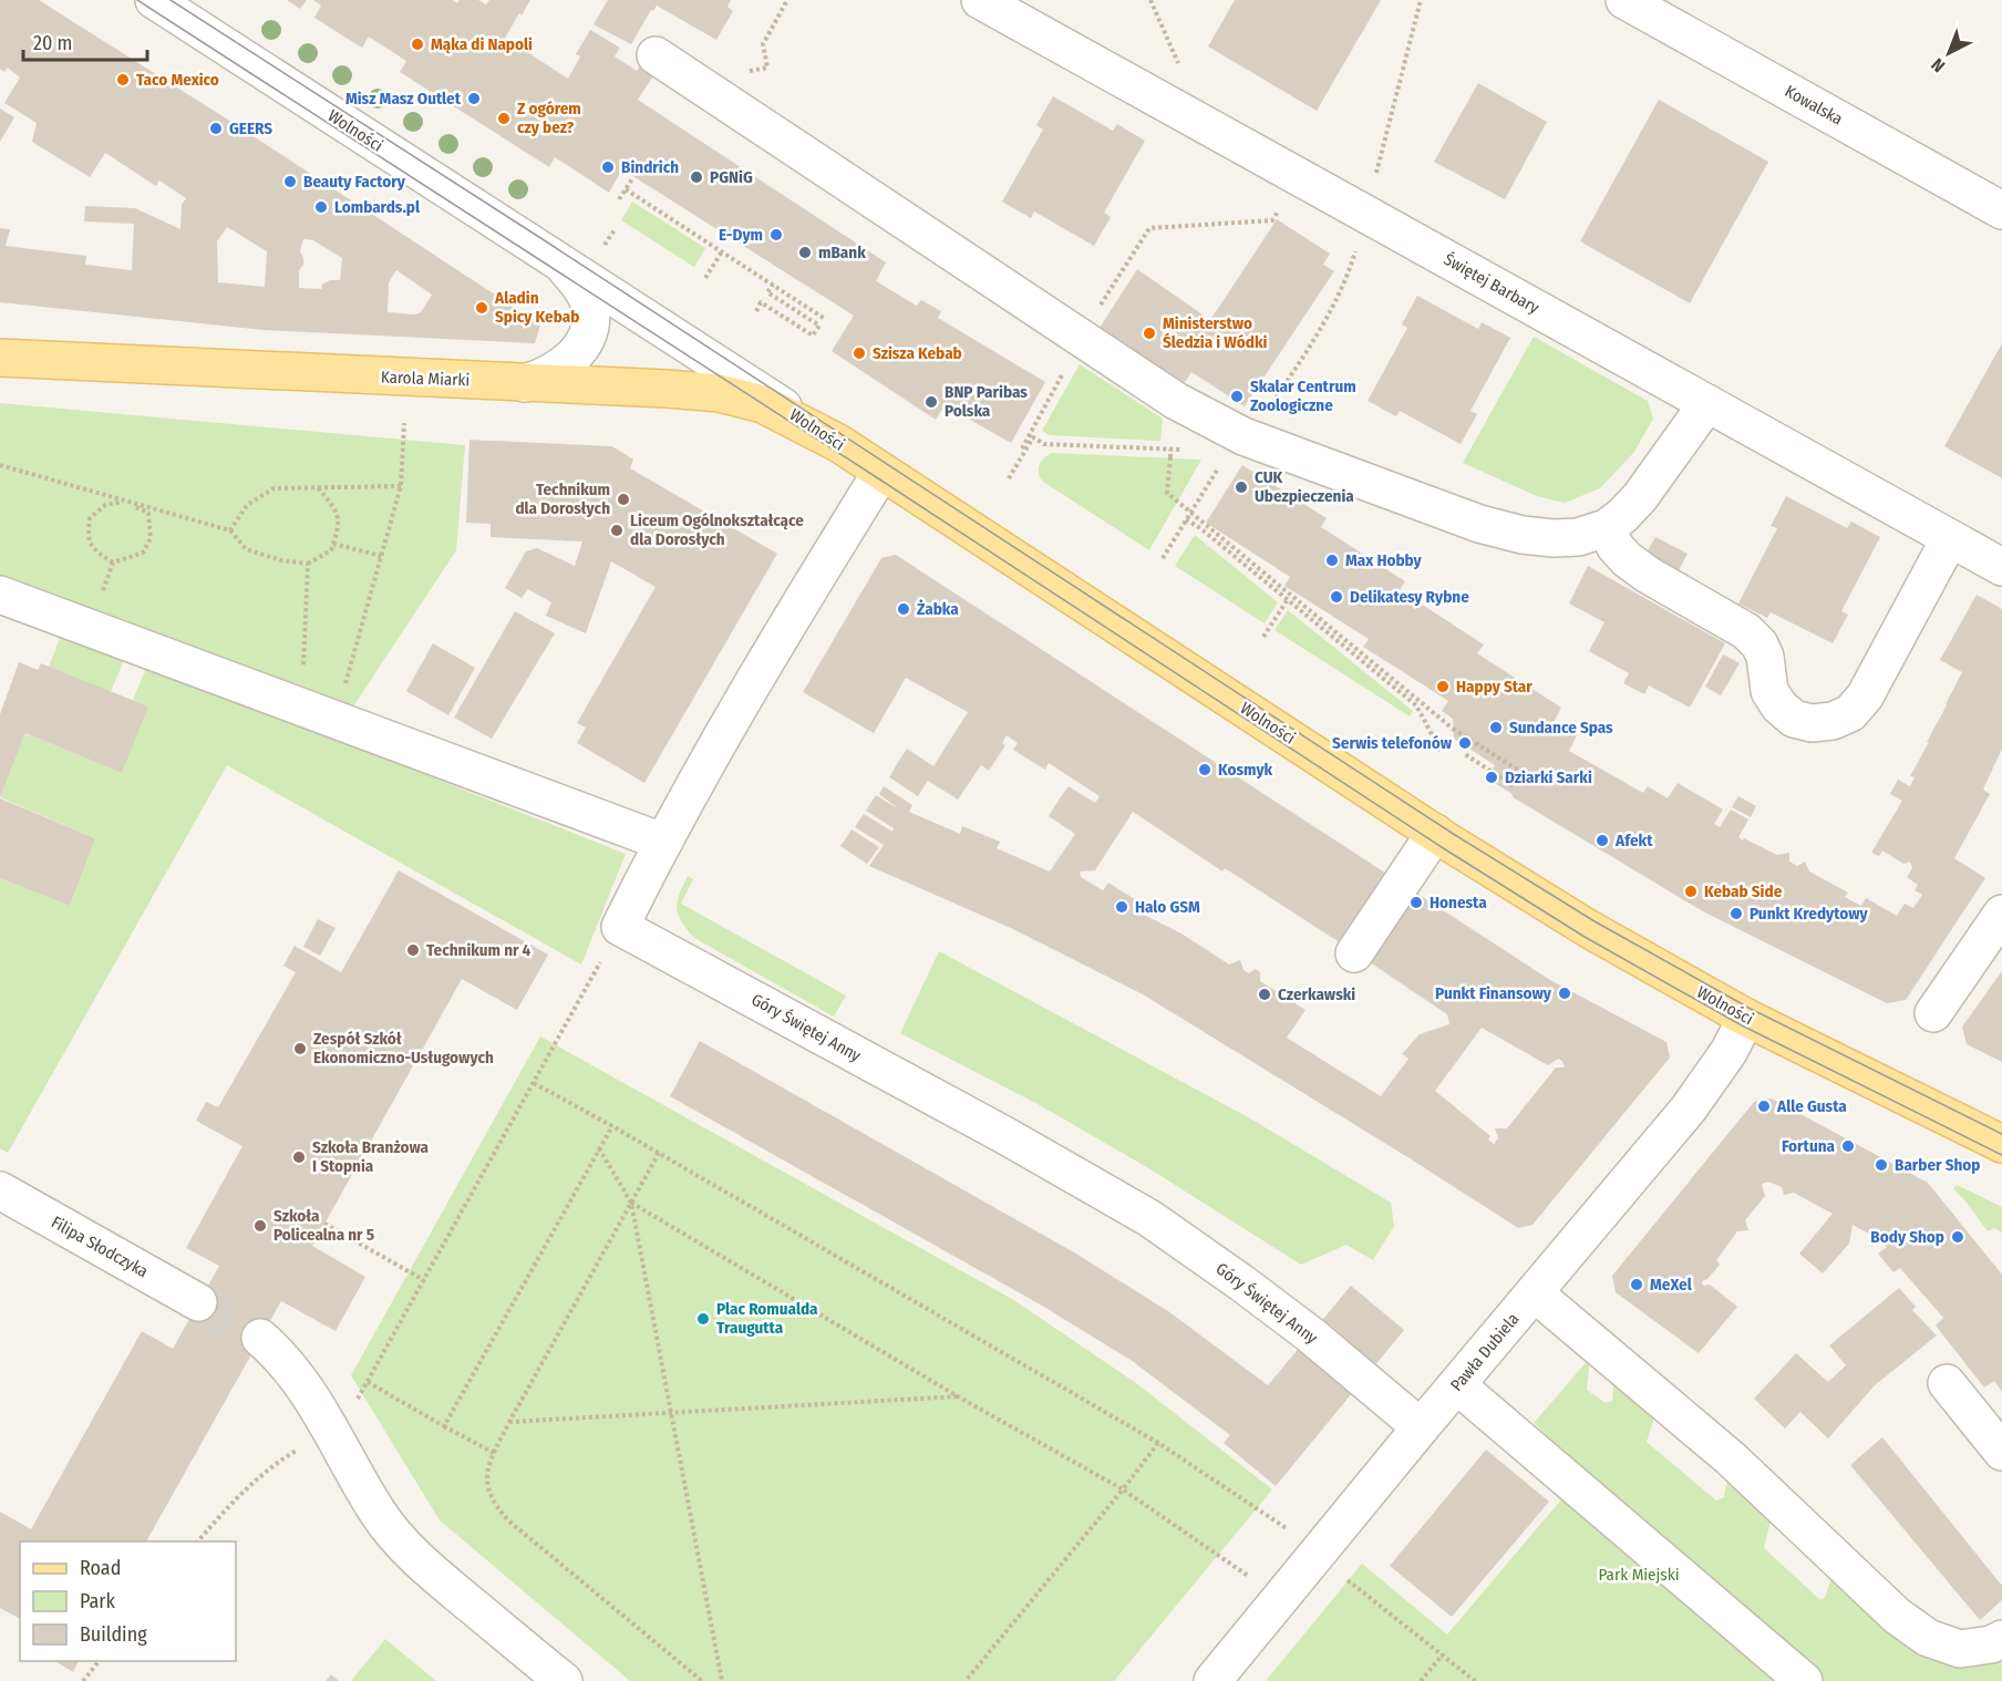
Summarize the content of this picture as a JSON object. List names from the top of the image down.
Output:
{
  "streets": {
    "main road": ["Wolności", "Karola Miarki"],
    "street": [
      "Kowalska",
      "Świętej Barbary",
      "Góry Świętej Anny",
      "Filipa Słodczyka",
      "Pawła Dubiela"
    ]
  },
  "crossings": [
    ["Wolności", "Karola Miarki"],
    ["Wolności", "Góry Świętej Anny"],
    ["Wolności", "Pawła Dubiela"],
    ["Góry Świętej Anny", "Pawła Dubiela"]
  ],
  "parks": ["Park Miejski"],
  "places": [
    "Mąka di Napoli",
    "Taco Mexico",
    "Misz Masz Outlet",
    "Z ogórem czy bez?",
    "GEERS",
    "Bindrich",
    "PGNiG",
    "Beauty Factory",
    "Lombards.pl",
    "E-Dym",
    "mBank",
    "Aladin Spicy Kebab",
    "Ministerstwo Śledzia i Wódki",
    "Szisza Kebab",
    "Skalar Centrum Zoologiczne",
    "BNP Paribas Polska",
    "CUK Ubezpieczenia",
    "Technikum dla Dorosłych",
    "Liceum Ogólnokształcące dla Dorosłych",
    "Max Hobby",
    "Delikatesy Rybne",
    "Żabka",
    "Happy Star",
    "Sundance Spas",
    "Serwis telefonów",
    "Kosmyk",
    "Dziarki Sarki",
    "Afekt",
    "Kebab Side",
    "Honesta",
    "Halo GSM",
    "Punkt Kredytowy",
    "Technikum nr 4",
    "Punkt Finansowy",
    "Czerkawski",
    "Zespół Szkół Ekonomiczno-Usługowych",
    "Alle Gusta",
    "Fortuna",
    "Szkoła Branżowa I Stopnia",
    "Barber Shop",
    "Szkoła Policealna nr 5",
    "Body Shop",
    "MeXel",
    "Plac Romualda Traugutta"
  ],
  "legend": ["Road", "Park", "Building"],
  "scale_bar": "20 m",
  "north": "bottom left"
}
